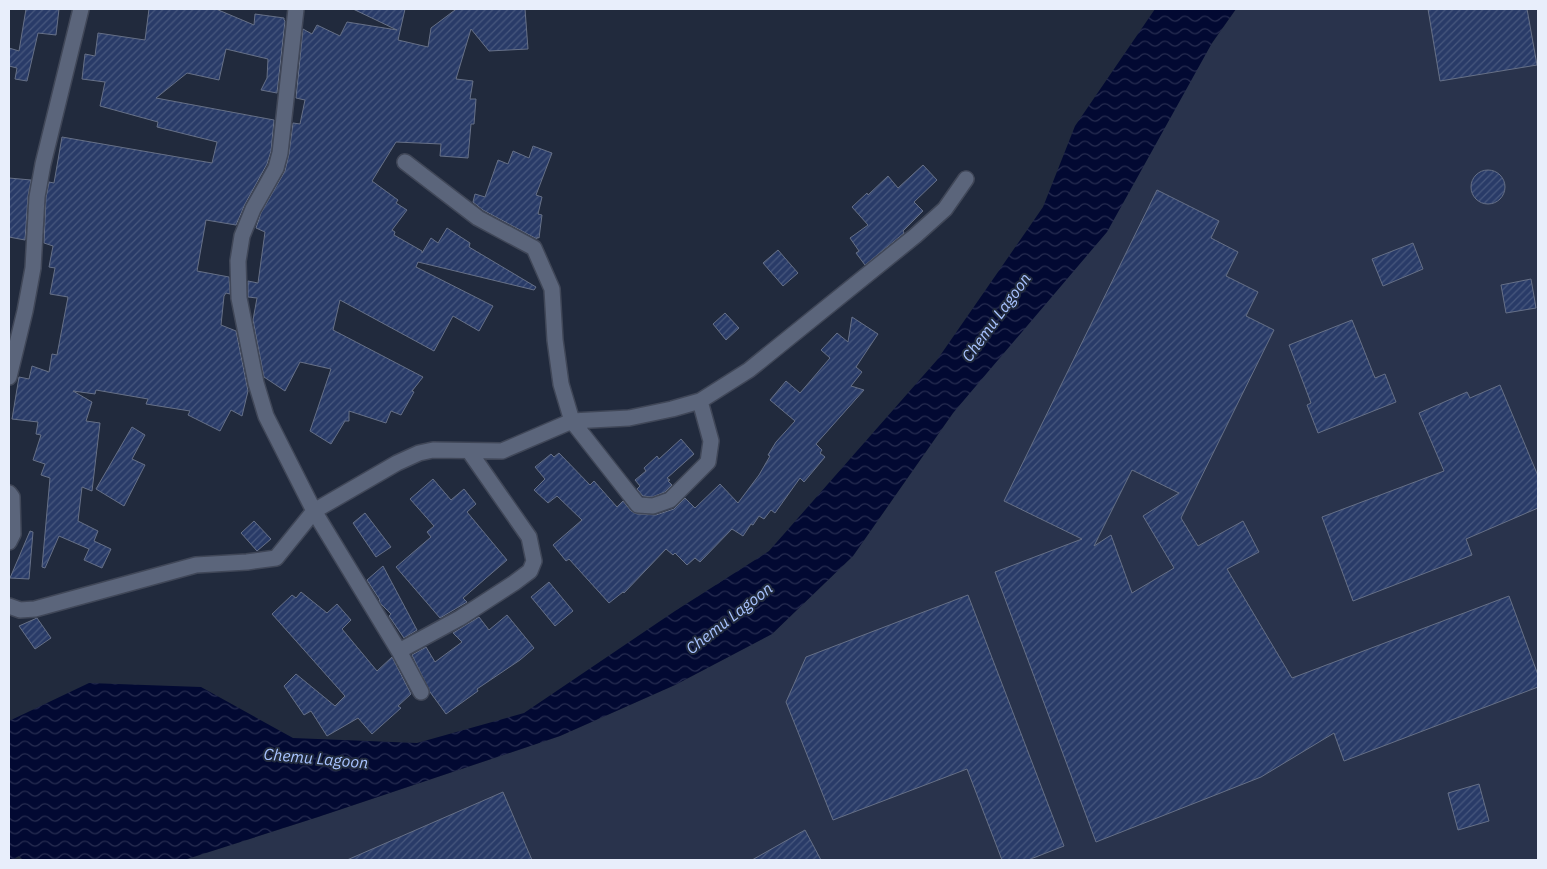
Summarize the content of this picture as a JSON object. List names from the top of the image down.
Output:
{
  "water": ["Chemu Lagoon"]
}
